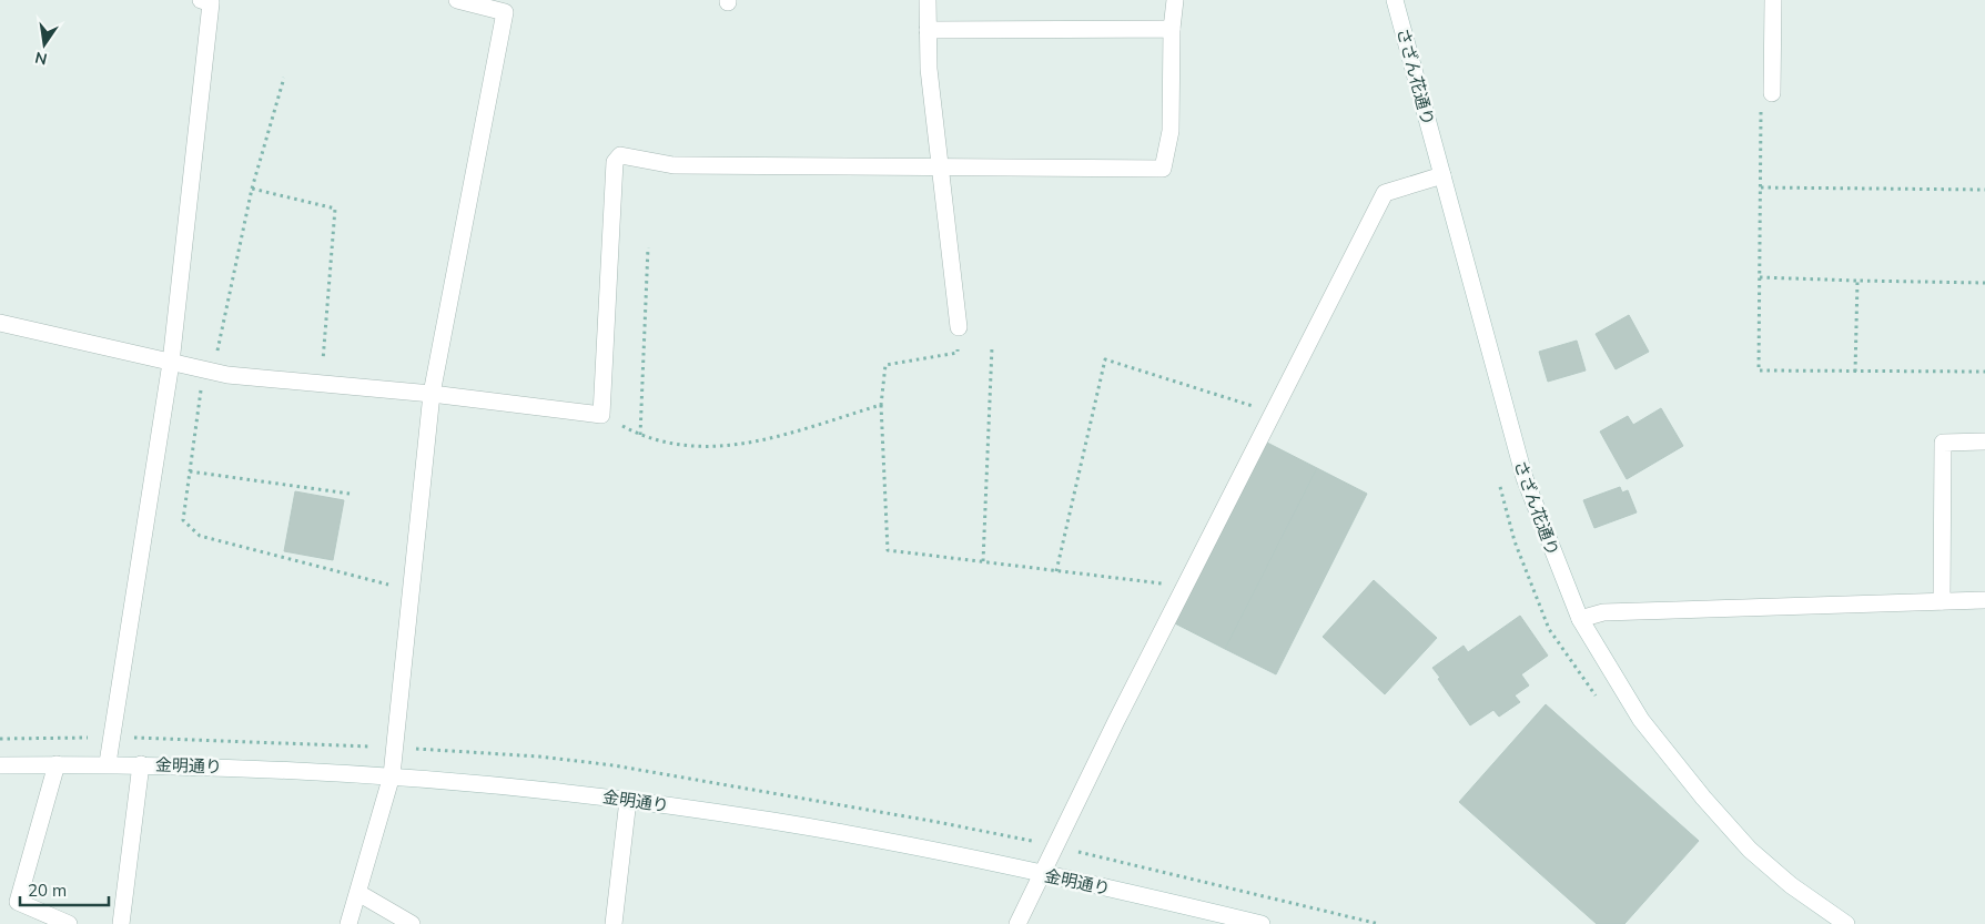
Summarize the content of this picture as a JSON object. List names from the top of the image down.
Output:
{
  "streets": {
    "street": ["さざん花通り", "金明通り"]
  },
  "scale_bar": "20 m",
  "north": "bottom"
}
